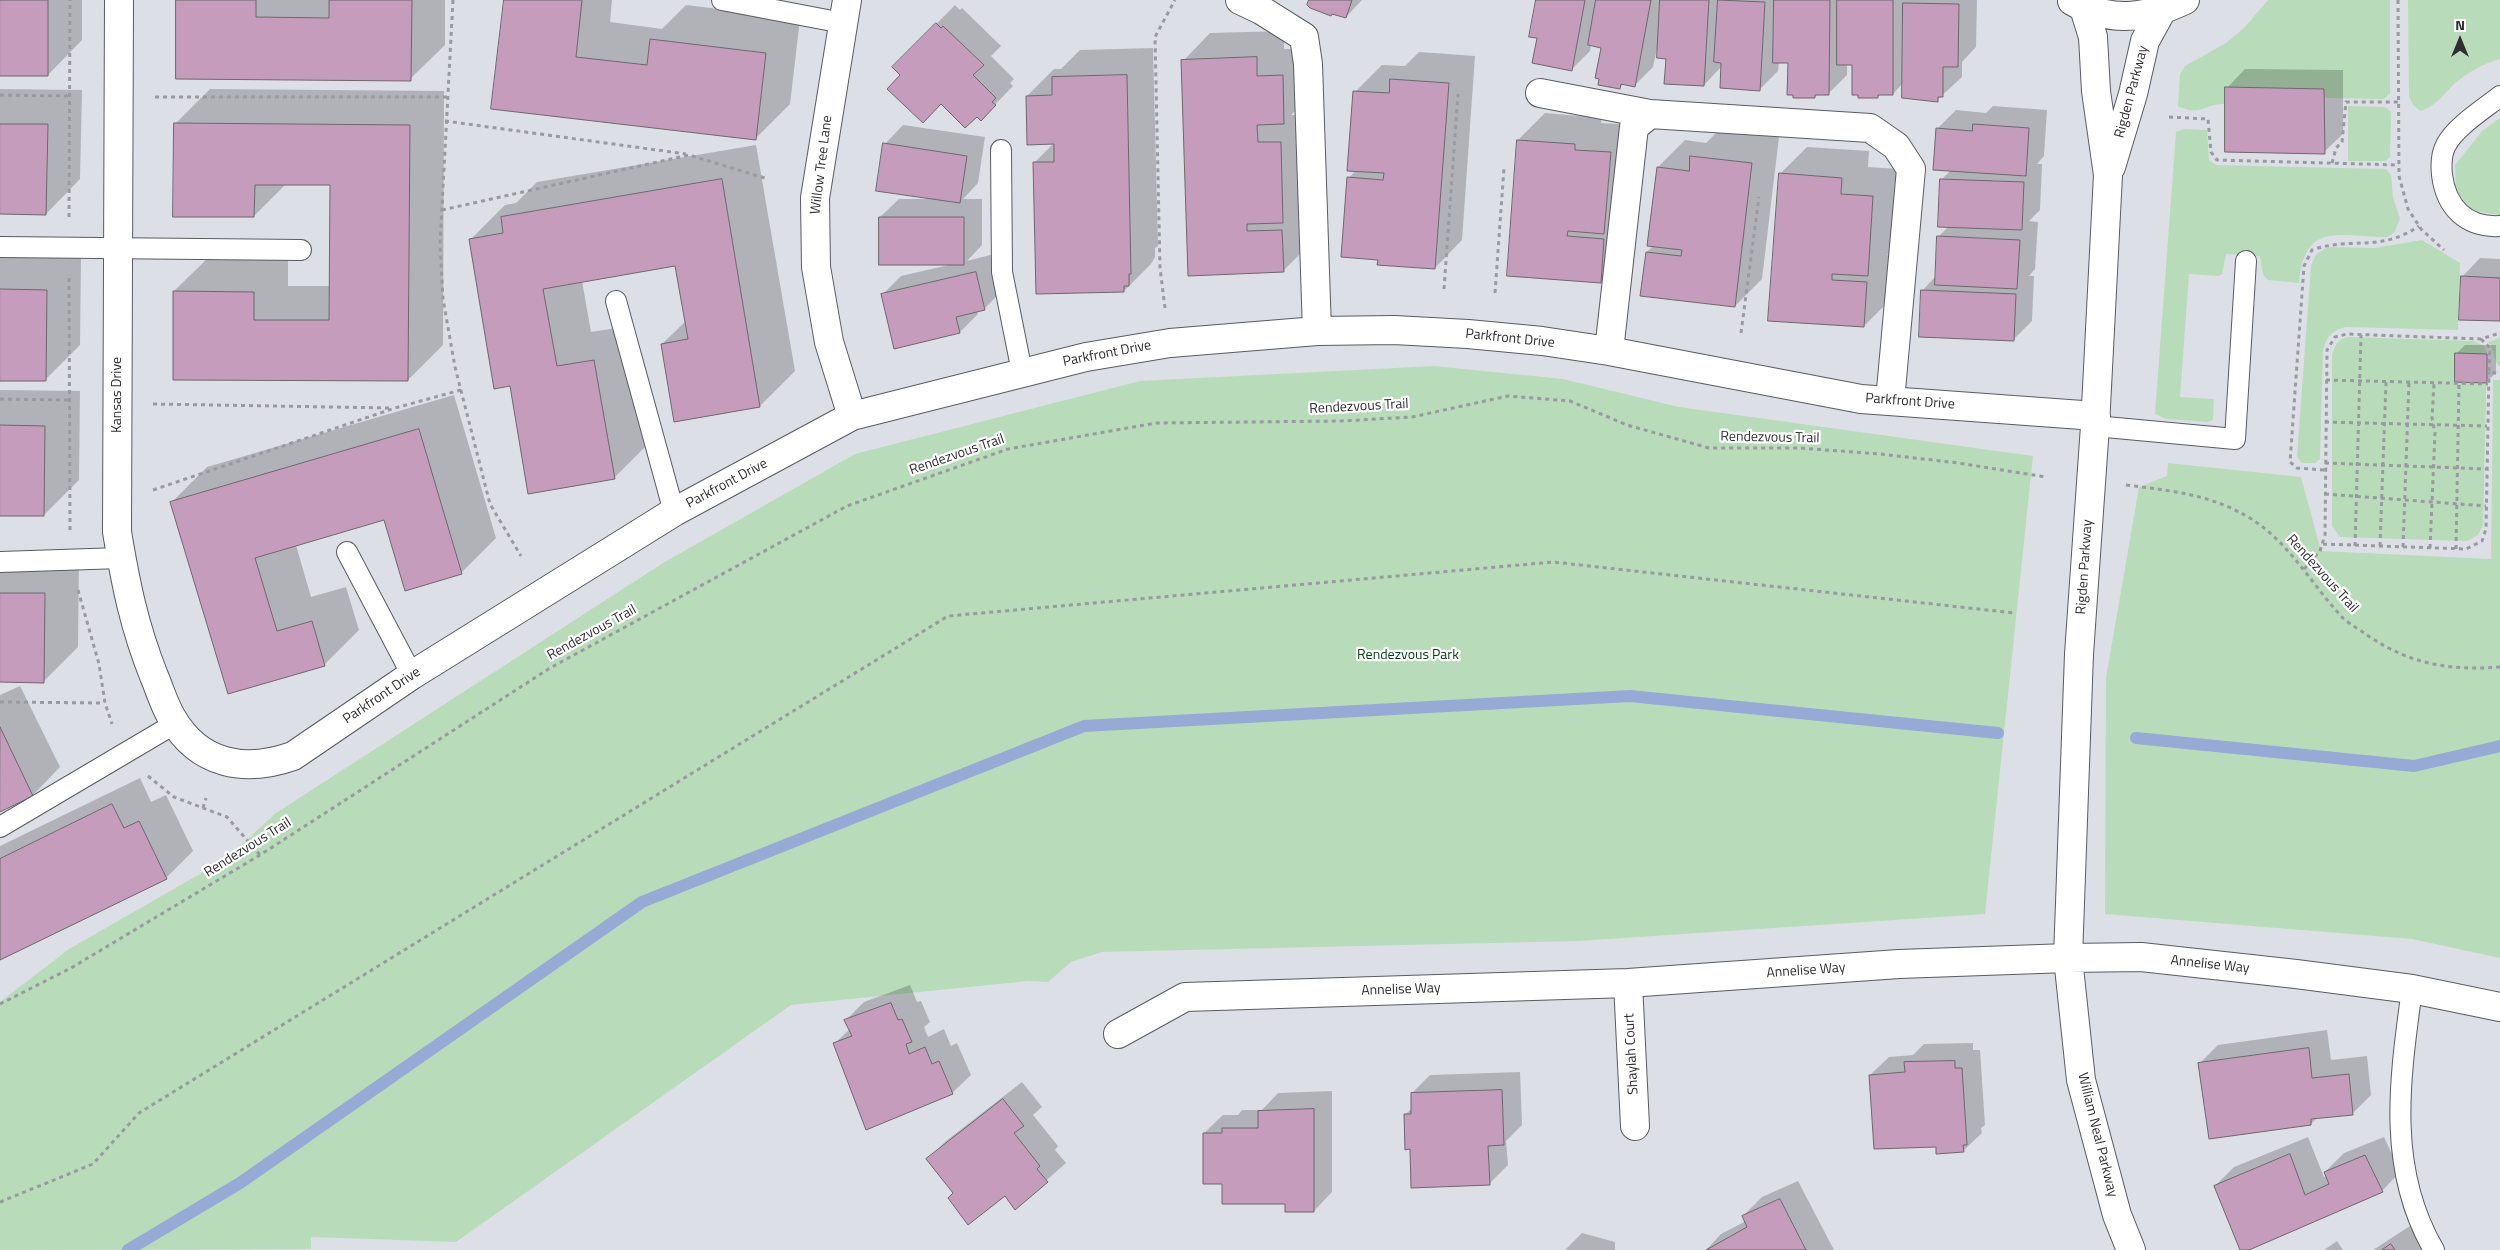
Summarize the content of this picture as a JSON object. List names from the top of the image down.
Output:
{
  "streets": {
    "street": [
      "Rigden Parkway",
      "Willow Tree Lane",
      "Parkfront Drive",
      "Kansas Drive",
      "Annelise Way",
      "Shaylah Court",
      "William Neal Parkway"
    ],
    "path": ["Rendezvous Trail"]
  },
  "crossings": [
    ["Rigden Parkway", "Parkfront Drive"],
    ["Rigden Parkway", "Annelise Way"],
    ["Rigden Parkway", "William Neal Parkway"],
    ["Willow Tree Lane", "Parkfront Drive"],
    ["Parkfront Drive", "Kansas Drive"],
    ["Annelise Way", "Shaylah Court"],
    ["Annelise Way", "William Neal Parkway"]
  ],
  "parks": ["Rendezvous Park"],
  "north": "top"
}
